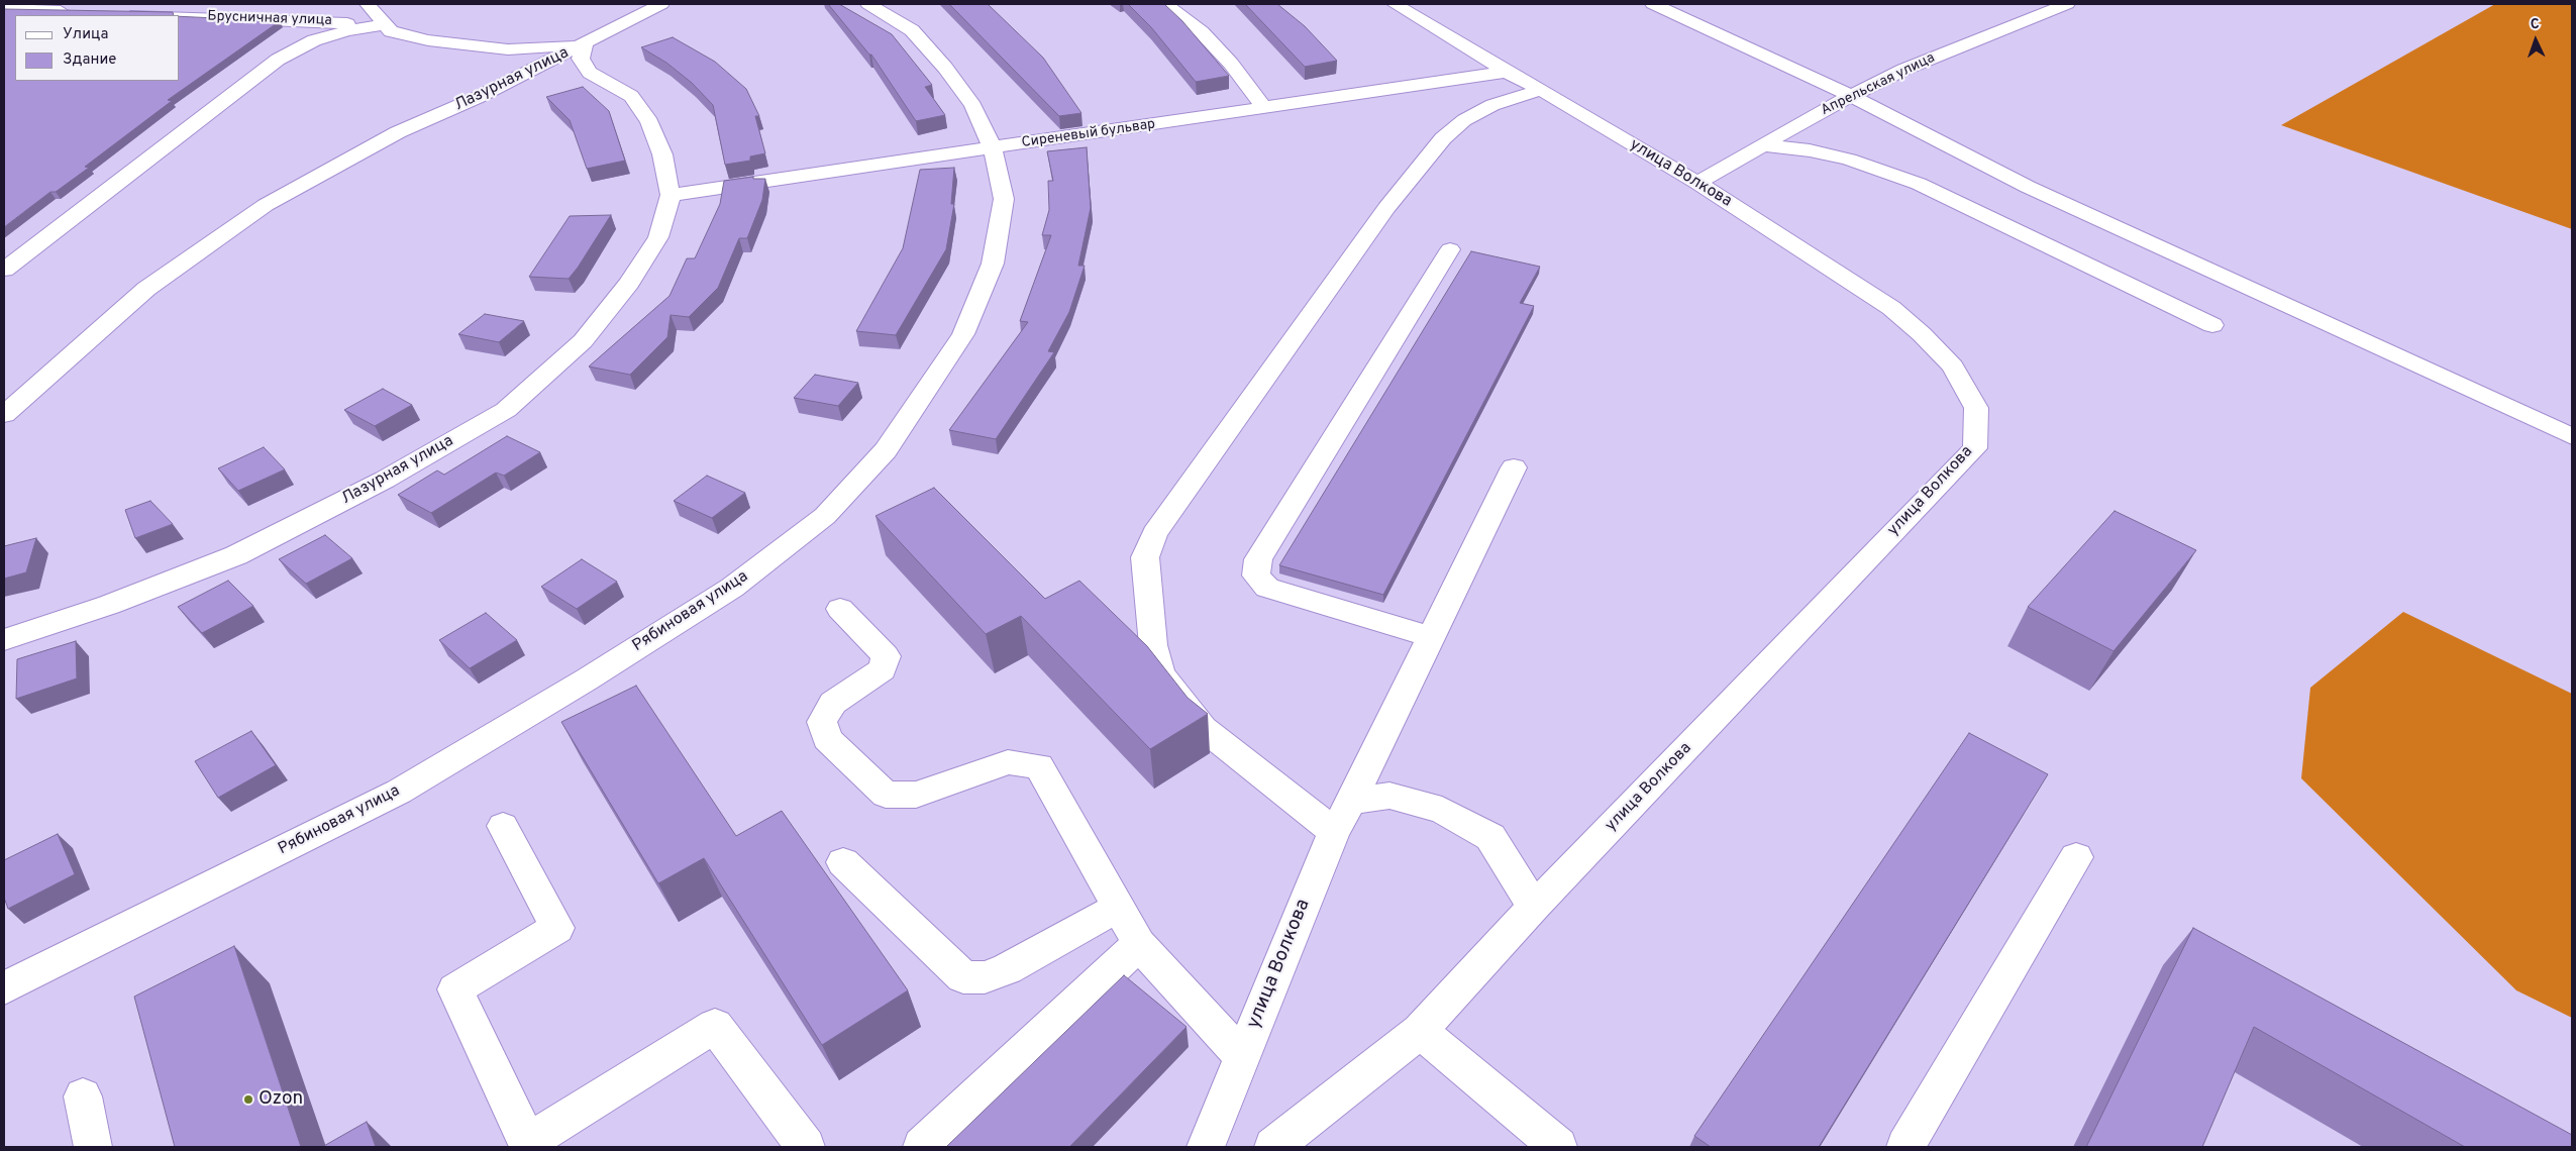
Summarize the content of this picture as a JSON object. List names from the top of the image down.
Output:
{
  "streets": {
    "street": [
      "Брусничная улица",
      "Лазурная улица",
      "Апрельская улица",
      "Сиреневый бульвар",
      "улица Волкова",
      "Рябиновая улица"
    ]
  },
  "crossings": [
    ["Лазурная улица", "Сиреневый бульвар"],
    ["Апрельская улица", "улица Волкова"],
    ["Сиреневый бульвар", "улица Волкова"],
    ["Сиреневый бульвар", "Рябиновая улица"]
  ],
  "places": ["Ozon"],
  "legend": ["Улица", "Здание"],
  "north": "top"
}
